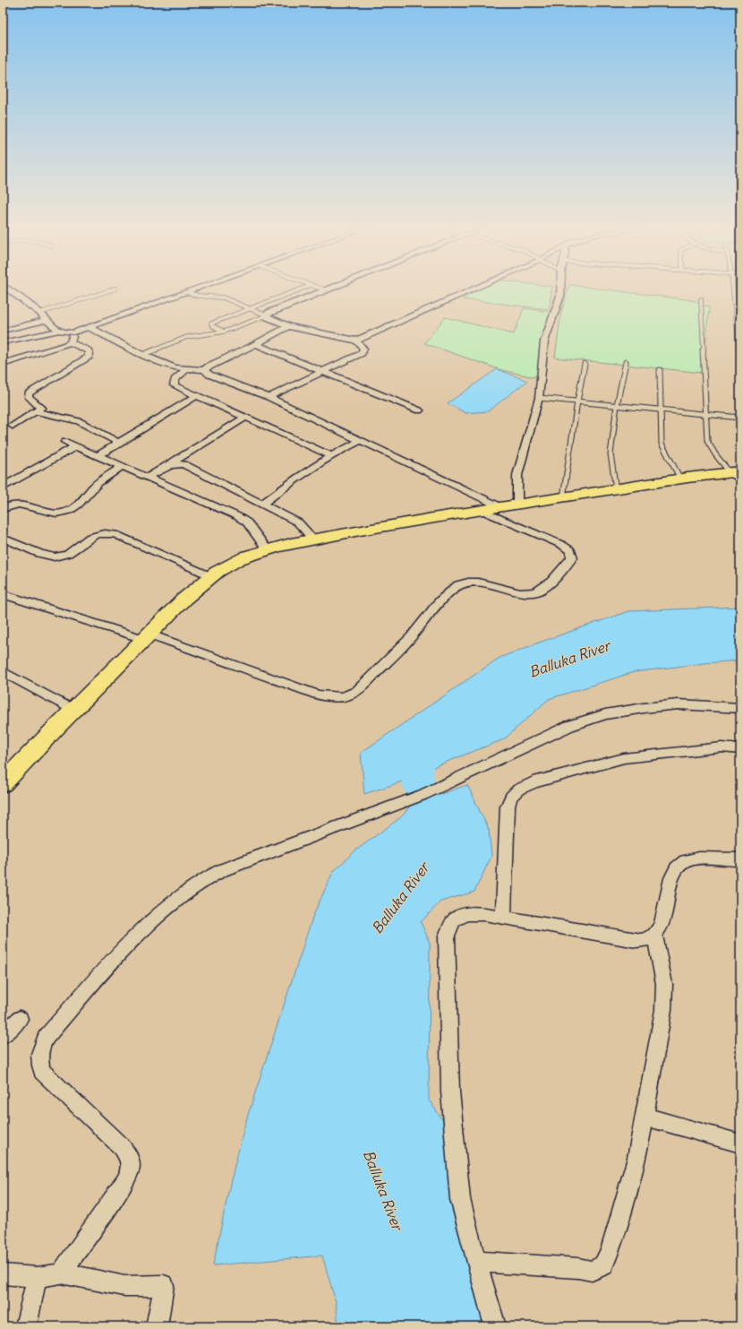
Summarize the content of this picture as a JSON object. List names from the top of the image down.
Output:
{
  "water": ["Balluka River"]
}
